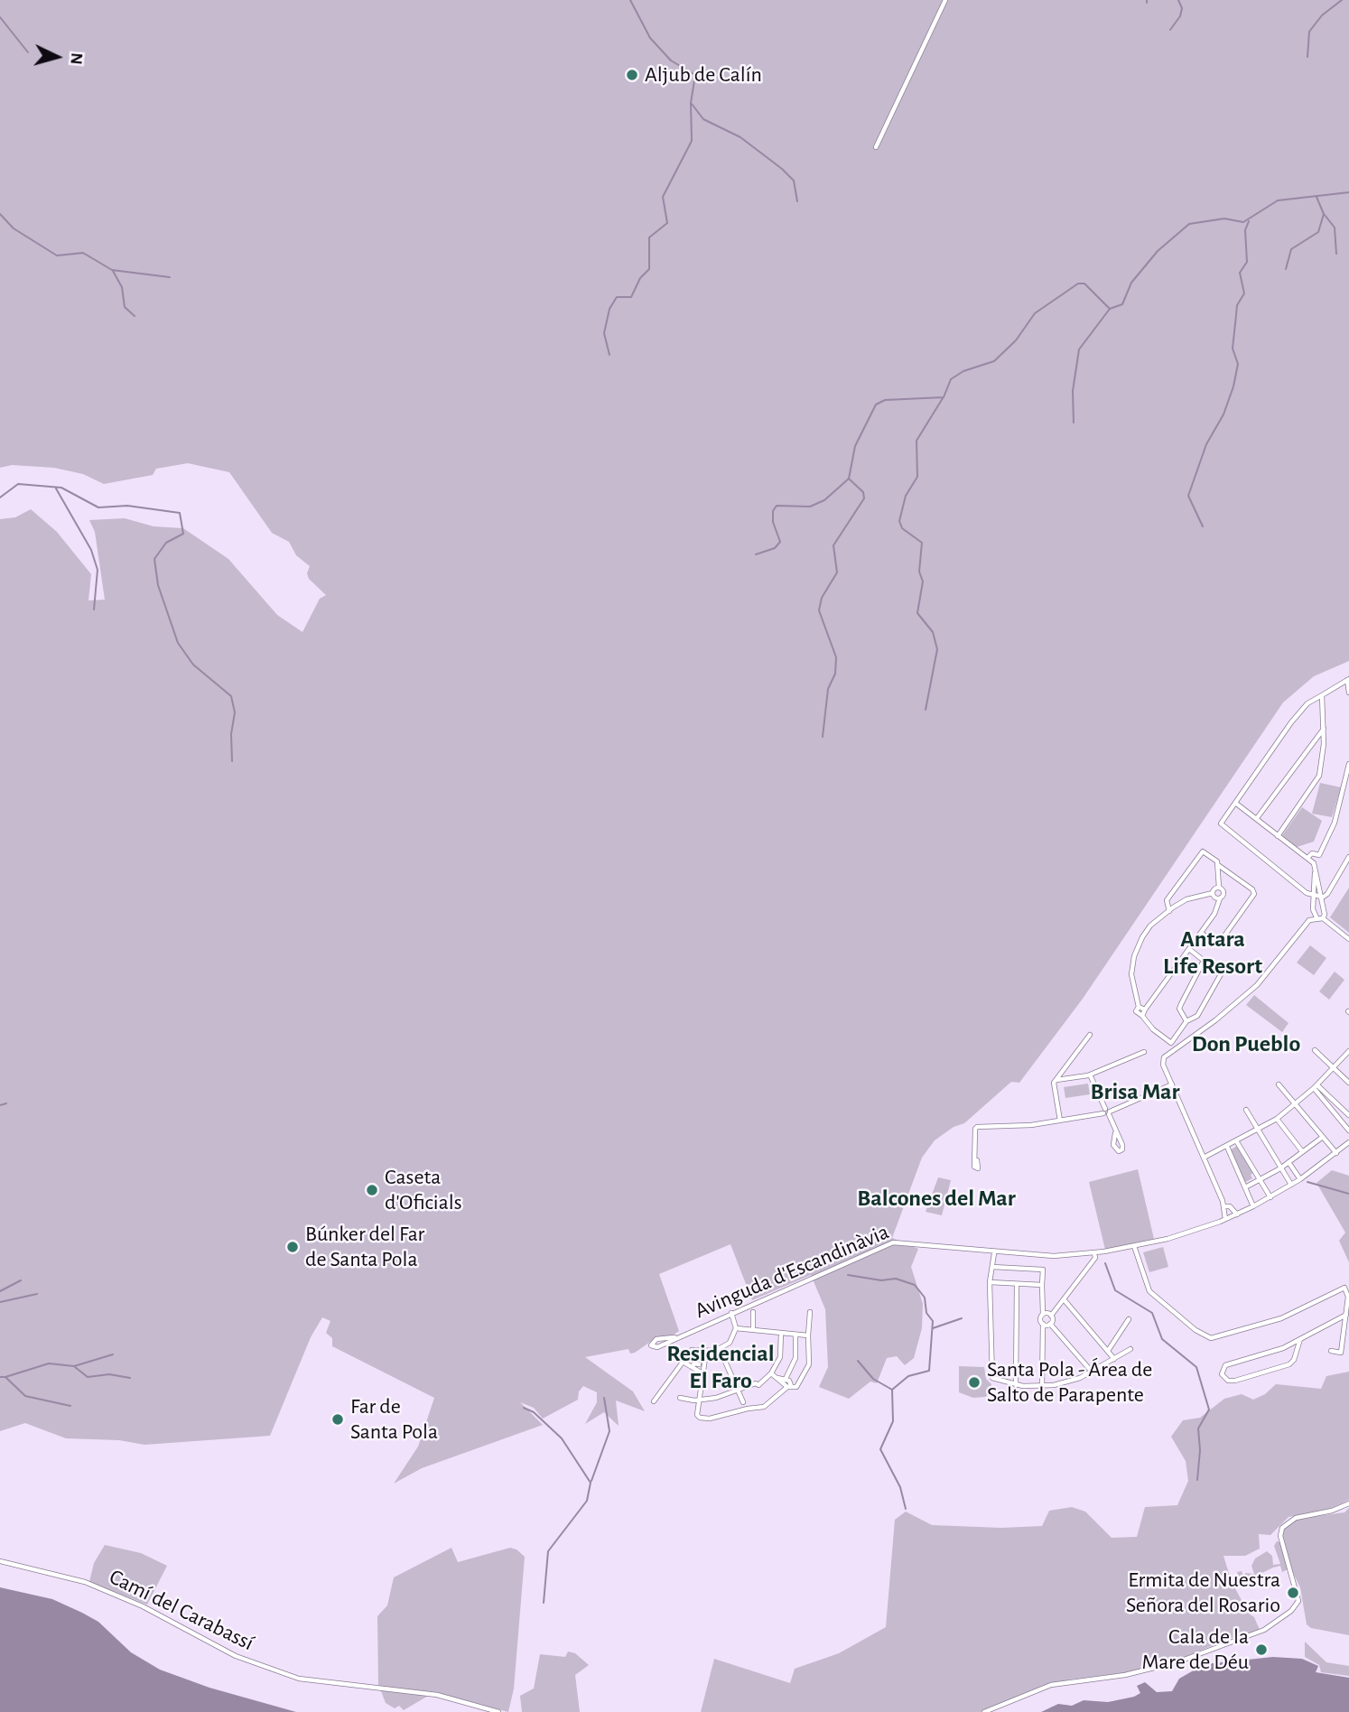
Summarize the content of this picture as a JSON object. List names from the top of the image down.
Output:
{
  "streets": {
    "street": ["Avinguda d'Escandinàvia", "Camí del Carabassí"]
  },
  "districts": [
    "Antara Life Resort",
    "Don Pueblo",
    "Brisa Mar",
    "Balcones del Mar",
    "Residencial El Faro"
  ],
  "places": [
    "Aljub de Calín",
    "Caseta d'Oficials",
    "Búnker del Far de Santa Pola",
    "Santa Pola - Área de Salto de Parapente",
    "Far de Santa Pola",
    "Ermita de Nuestra Señora del Rosario",
    "Cala de la Mare de Déu"
  ],
  "north": "right"
}
